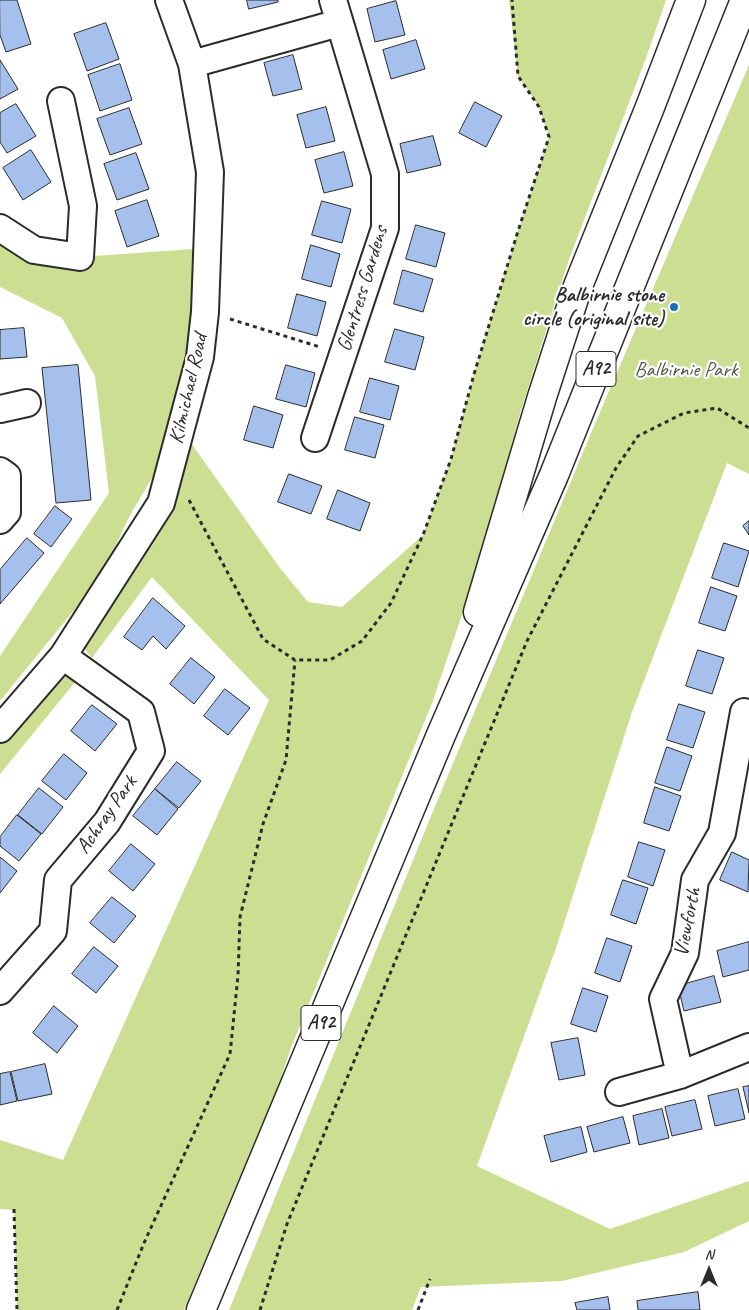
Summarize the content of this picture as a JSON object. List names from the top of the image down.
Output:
{
  "streets": {
    "highway": ["A92"],
    "street": [
      "Glentress Gardens",
      "Kilmichael Road",
      "Achray Park",
      "Viewforth"
    ]
  },
  "crossings": [
    ["Glentress Gardens", "Kilmichael Road"],
    ["Kilmichael Road", "Achray Park"]
  ],
  "parks": ["Balbirnie Park"],
  "places": ["Balbirnie stone circle (original site)"],
  "north": "top"
}
